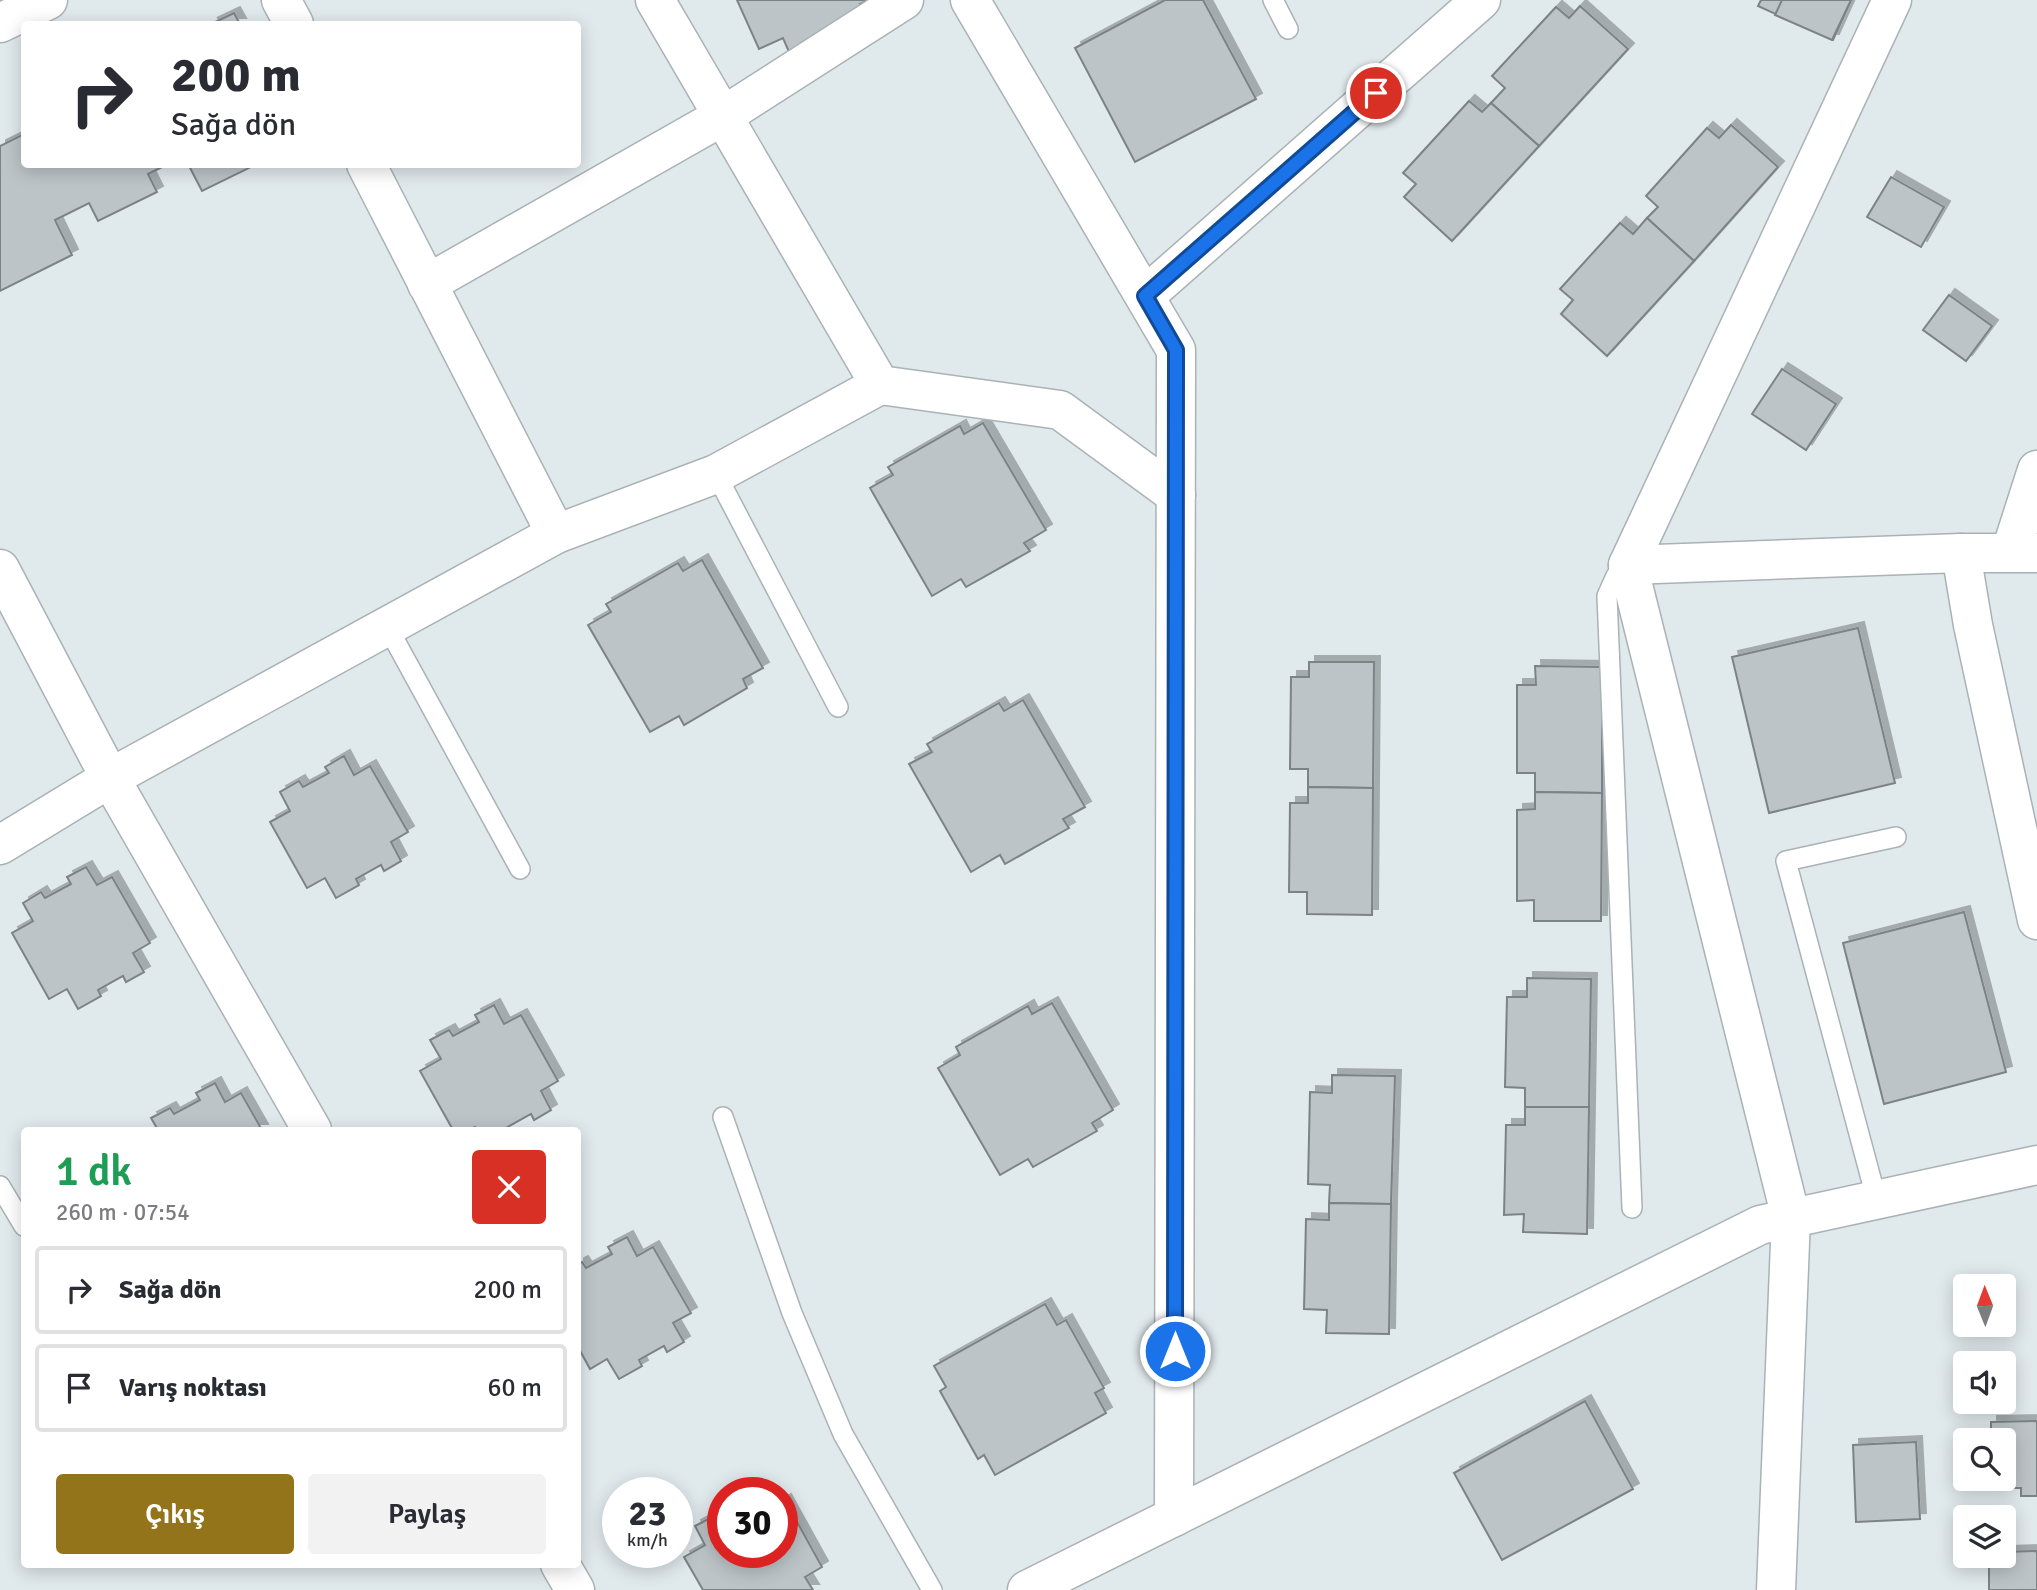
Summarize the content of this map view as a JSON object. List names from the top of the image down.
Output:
{
  "north": "top",
  "page": {
    "turn": ["200 m", "Sağa dön"],
    "heading": ["1 dk", "260 m · 07:54"],
    "list": [
      {
        "name": "Sağa dön",
        "value": "200 m"
      },
      {
        "name": "Varış noktası",
        "value": "60 m"
      }
    ],
    "buttons": ["Çıkış", "Paylaş"],
    "speed": "23 km/h",
    "limit": "30"
  }
}
